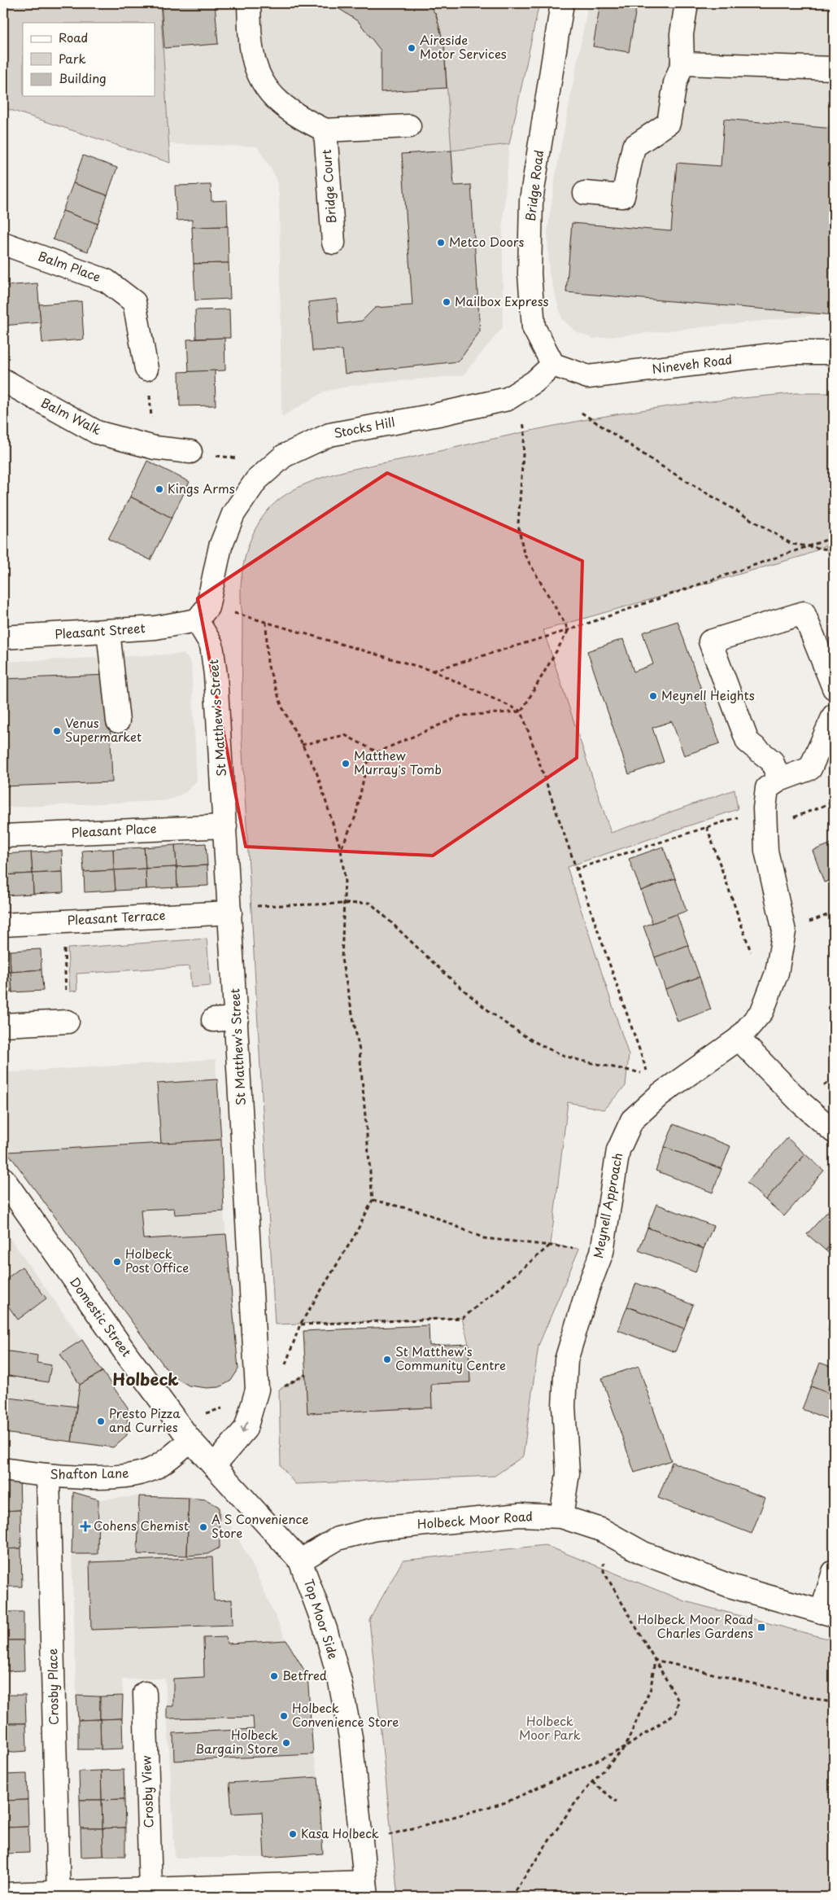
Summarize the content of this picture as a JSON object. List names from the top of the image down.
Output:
{
  "streets": {
    "street": [
      "Bridge Road",
      "Bridge Court",
      "Balm Place",
      "Nineveh Road",
      "Balm Walk",
      "Stocks Hill",
      "Pleasant Street",
      "St Matthew's Street",
      "Pleasant Place",
      "Pleasant Terrace",
      "Meynell Approach",
      "Domestic Street",
      "Shafton Lane",
      "Holbeck Moor Road",
      "Top Moor Side",
      "Crosby Place",
      "Crosby View"
    ]
  },
  "crossings": [
    ["Bridge Road", "Nineveh Road"],
    ["Bridge Road", "Stocks Hill"],
    ["Nineveh Road", "Stocks Hill"],
    ["Stocks Hill", "Pleasant Street"],
    ["Stocks Hill", "St Matthew's Street"],
    ["Pleasant Street", "St Matthew's Street"],
    ["St Matthew's Street", "Pleasant Place"],
    ["St Matthew's Street", "Pleasant Terrace"],
    ["St Matthew's Street", "Domestic Street"],
    ["Meynell Approach", "Holbeck Moor Road"],
    ["Domestic Street", "Shafton Lane"],
    ["Domestic Street", "Holbeck Moor Road"],
    ["Domestic Street", "Top Moor Side"],
    ["Shafton Lane", "Crosby Place"],
    ["Holbeck Moor Road", "Top Moor Side"]
  ],
  "districts": ["Holbeck"],
  "parks": ["Holbeck Moor Park"],
  "places": {
    "other": [
      "Aireside Motor Services",
      "Metco Doors",
      "Mailbox Express",
      "Kings Arms",
      "Meynell Heights",
      "Venus Supermarket",
      "Matthew Murray's Tomb",
      "Holbeck Post Office",
      "St Matthew's Community Centre",
      "Presto Pizza and Curries",
      "A S Convenience Store",
      "Betfred",
      "Holbeck Convenience Store",
      "Holbeck Bargain Store",
      "Kasa Holbeck"
    ],
    "health": ["Cohens Chemist"],
    "transit": ["Holbeck Moor Road Charles Gardens"]
  },
  "legend": ["Road", "Park", "Building"]
}
